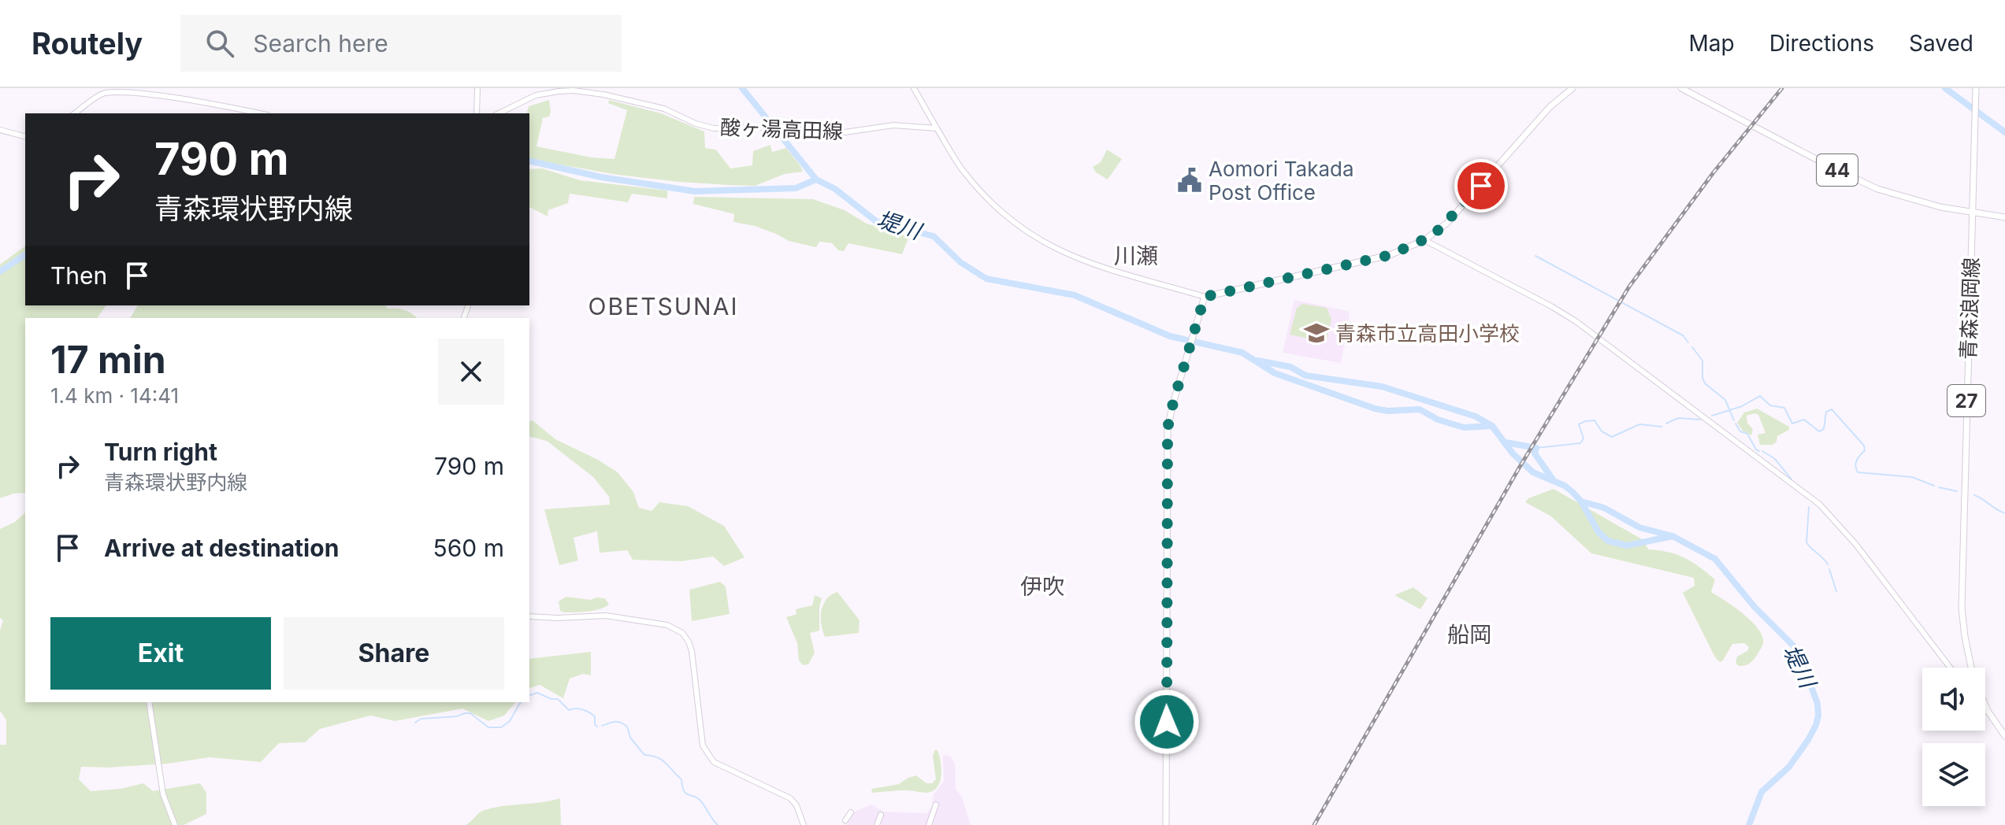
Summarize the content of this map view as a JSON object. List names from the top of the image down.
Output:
{
  "streets": {
    "main road": ["44", "青森浪岡線", "27"],
    "street": ["酸ヶ湯高田線"]
  },
  "crossings": [
    ["44", "青森浪岡線"]
  ],
  "districts": [
    "川瀬",
    "OBETSUNAI",
    "伊吹",
    "船岡"
  ],
  "water": ["堤川"],
  "places": {
    "public building": ["Aomori Takada Post Office"],
    "school or university": ["青森市立高田小学校"]
  },
  "page": {
    "header": "Routely",
    "search": "Search here",
    "nav": ["Map", "Directions", "Saved"],
    "turn": ["790 m", "青森環状野内線"],
    "then": "Then",
    "heading": ["17 min", "1.4 km · 14:41"],
    "list": [
      {
        "name": "Turn right",
        "note": "青森環状野内線",
        "value": "790 m"
      },
      {
        "name": "Arrive at destination",
        "value": "560 m"
      }
    ],
    "buttons": ["Exit", "Share"]
  }
}
